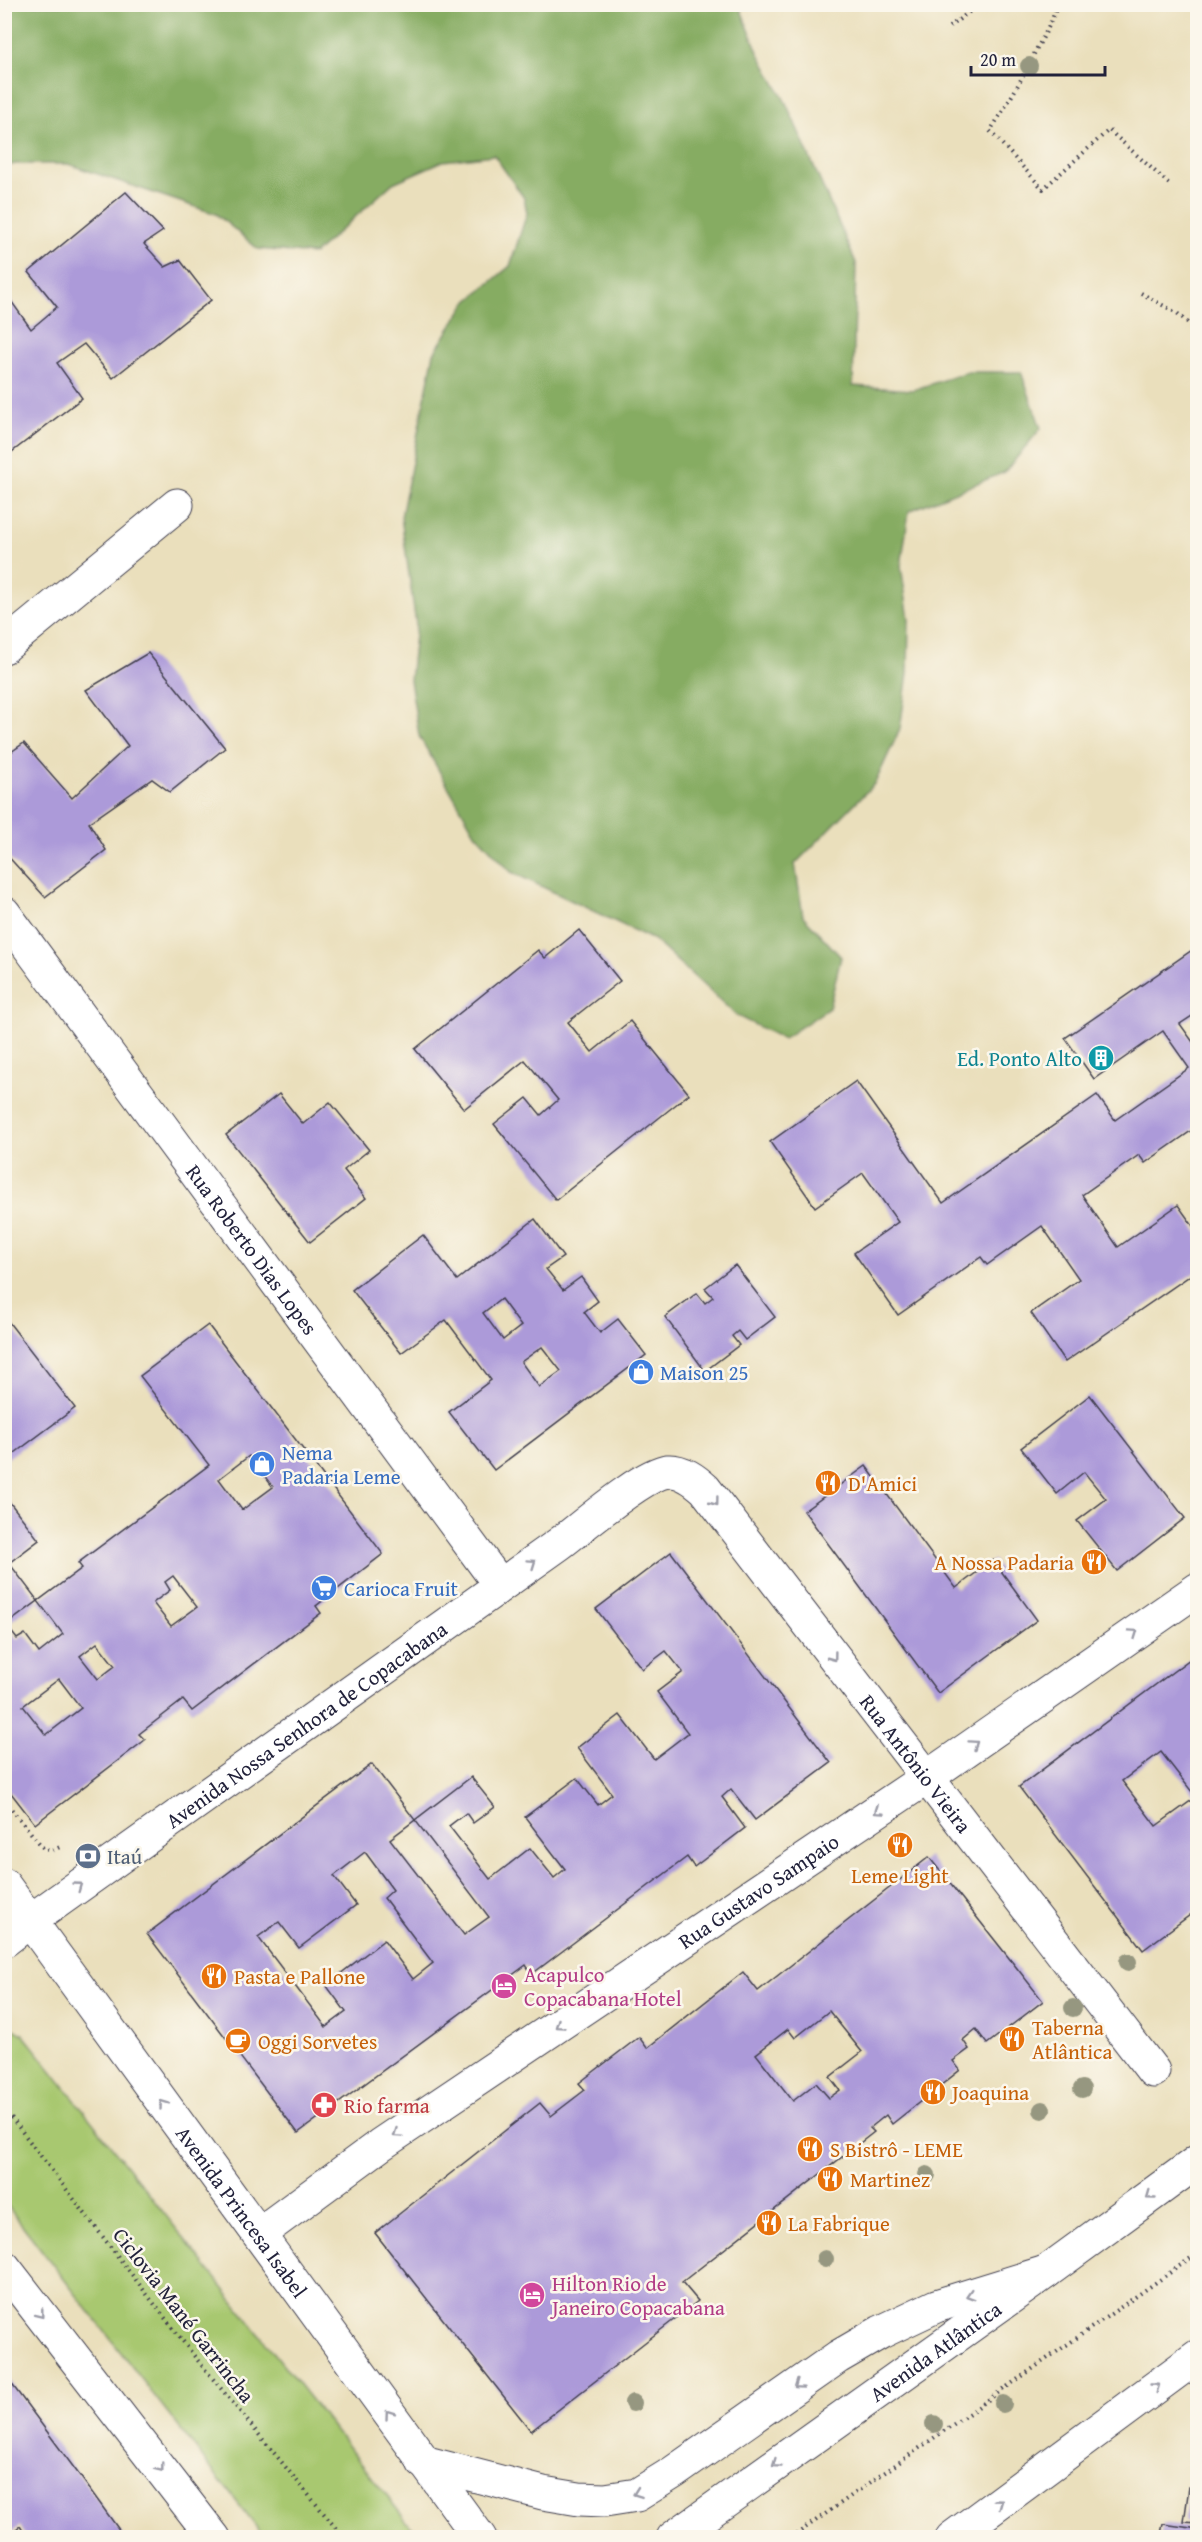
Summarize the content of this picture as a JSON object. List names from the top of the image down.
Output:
{
  "streets": {
    "main road": [
      "Rua Roberto Dias Lopes",
      "Avenida Nossa Senhora de Copacabana",
      "Rua Antônio Vieira",
      "Rua Gustavo Sampaio",
      "Avenida Princesa Isabel",
      "Avenida Atlântica"
    ],
    "path": ["Ciclovia Mané Garrincha"]
  },
  "crossings": [
    ["Rua Roberto Dias Lopes", "Avenida Nossa Senhora de Copacabana"],
    ["Avenida Nossa Senhora de Copacabana", "Rua Antônio Vieira"],
    ["Avenida Nossa Senhora de Copacabana", "Avenida Princesa Isabel"],
    ["Rua Antônio Vieira", "Rua Gustavo Sampaio"],
    ["Rua Gustavo Sampaio", "Avenida Princesa Isabel"]
  ],
  "one_way": ["Avenida Nossa Senhora de Copacabana", "Rua Antônio Vieira"],
  "places": {
    "building": ["Ed. Ponto Alto"],
    "shop": ["Maison 25", "Nema Padaria Leme"],
    "restaurant": [
      "D'Amici",
      "A Nossa Padaria",
      "Leme Light",
      "Pasta e Pallone",
      "Taberna Atlântica",
      "Joaquina",
      "S Bistrô - LEME",
      "Martinez",
      "La Fabrique"
    ],
    "supermarket": ["Carioca Fruit"],
    "bank": ["Itaú"],
    "hotel": ["Acapulco Copacabana Hotel", "Hilton Rio de Janeiro Copacabana"],
    "cafe": ["Oggi Sorvetes"],
    "pharmacy": ["Rio farma"]
  },
  "scale_bar": "20 m"
}
